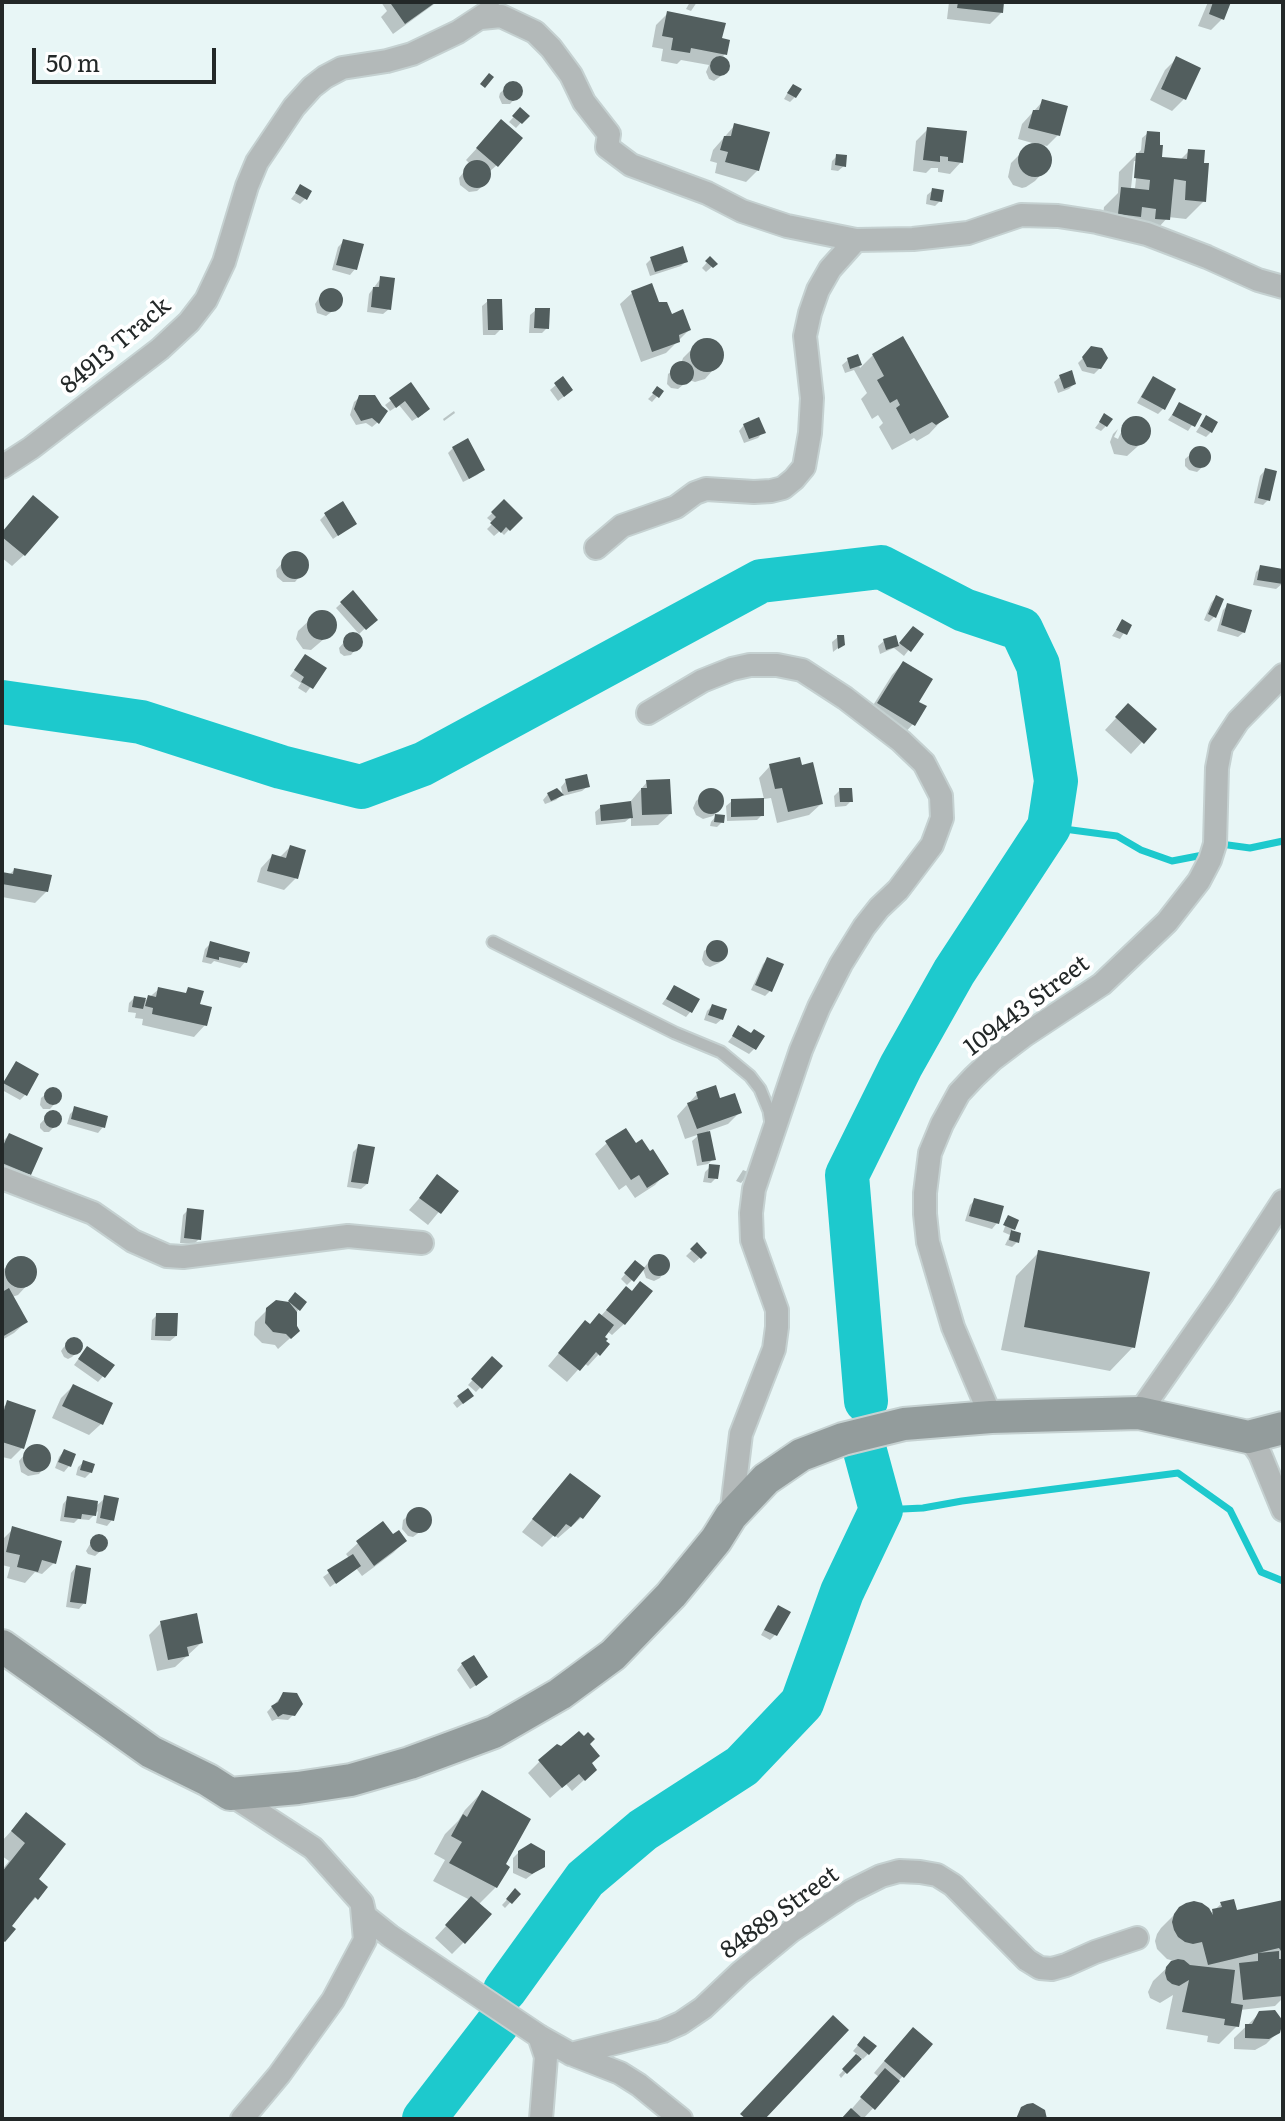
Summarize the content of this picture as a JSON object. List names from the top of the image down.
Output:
{
  "streets": {
    "street": ["84913 Track", "109443 Street", "84889 Street"]
  },
  "scale_bar": "50 m"
}
